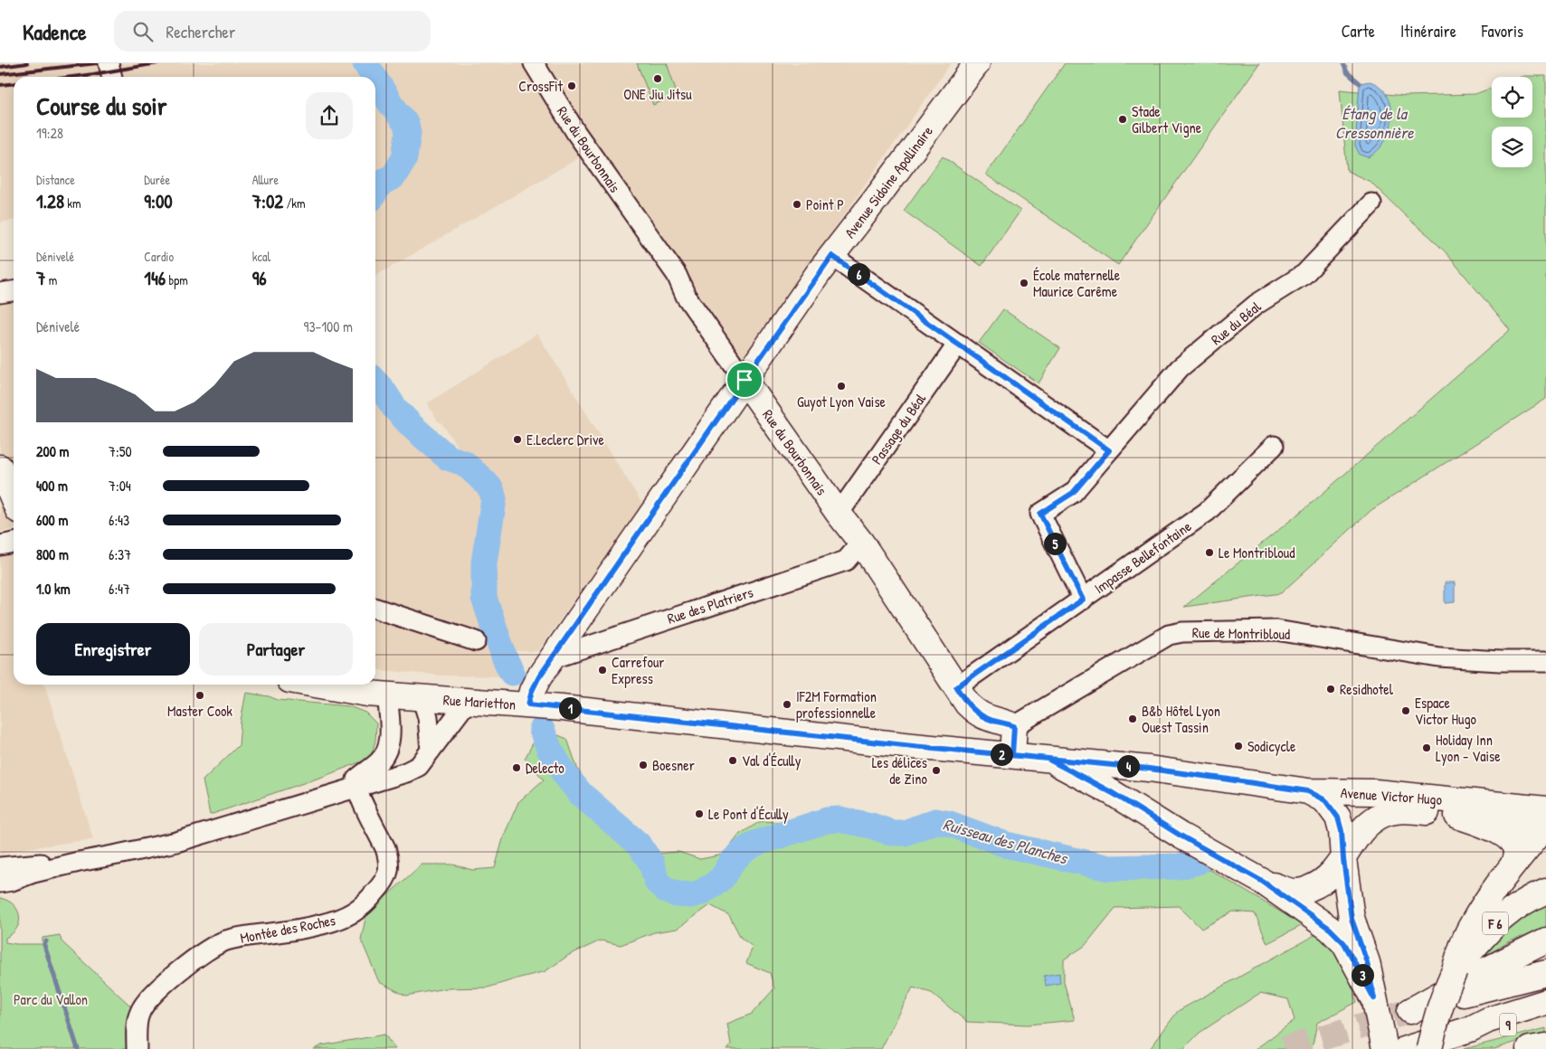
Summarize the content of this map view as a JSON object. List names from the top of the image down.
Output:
{
  "streets": {
    "main road": [
      "Rue du Bourbonnais",
      "Avenue Sidoine Apollinaire",
      "Rue Marietton",
      "Avenue Victor Hugo",
      "F 6",
      "9"
    ],
    "street": [
      "Rue du Béal",
      "Passage du Béal",
      "Impasse Bellefontaine",
      "Rue des Platriers",
      "Rue de Montribloud",
      "Montée des Roches"
    ]
  },
  "crossings": [
    ["Rue du Bourbonnais", "Avenue Sidoine Apollinaire"],
    ["Rue du Bourbonnais", "Passage du Béal"],
    ["Rue du Bourbonnais", "Impasse Bellefontaine"],
    ["Rue du Bourbonnais", "Rue des Platriers"],
    ["Rue du Bourbonnais", "Rue de Montribloud"],
    ["Avenue Sidoine Apollinaire", "Rue des Platriers"],
    ["Avenue Sidoine Apollinaire", "Rue Marietton"],
    ["Rue du Béal", "Impasse Bellefontaine"],
    ["Rue Marietton", "Avenue Victor Hugo"]
  ],
  "water": ["Étang de la Cressonnière", "Ruisseau des Planches"],
  "parks": ["Parc du Vallon"],
  "places": [
    "ONE Jiu Jitsu",
    "CrossFit",
    "Stade Gilbert Vigne",
    "Point P",
    "École maternelle Maurice Carême",
    "Guyot Lyon Vaise",
    "E.Leclerc Drive",
    "Le Montribloud",
    "Carrefour Express",
    "Residhotel",
    "Master Cook",
    "IF2M Formation professionnelle",
    "Espace Victor Hugo",
    "B&b Hôtel Lyon Ouest Tassin",
    "Sodicycle",
    "Holiday Inn Lyon - Vaise",
    "Val d'Écully",
    "Boesner",
    "Delecto",
    "Les délices de Zino",
    "Le Pont d'Écully"
  ],
  "page": {
    "header": "Kadence",
    "search": "Rechercher",
    "nav": ["Carte", "Itinéraire", "Favoris"],
    "heading": ["Course du soir", "19:28"],
    "stats": [
      ["Distance", "1.28 km"],
      ["Durée", "9:00"],
      ["Allure", "7:02 /km"],
      ["Dénivelé", "7 m"],
      ["Cardio", "146 bpm"],
      ["kcal", "96"]
    ],
    "pins": [
      "6",
      "5",
      "1",
      "2",
      "4",
      "3"
    ],
    "chart": ["Dénivelé", "93–100 m"],
    "list": [
      {
        "name": "200 m",
        "note": "7:50"
      },
      {
        "name": "400 m",
        "note": "7:04"
      },
      {
        "name": "600 m",
        "note": "6:43"
      },
      {
        "name": "800 m",
        "note": "6:37"
      },
      {
        "name": "1.0 km",
        "note": "6:47"
      }
    ],
    "buttons": ["Enregistrer", "Partager"]
  }
}
